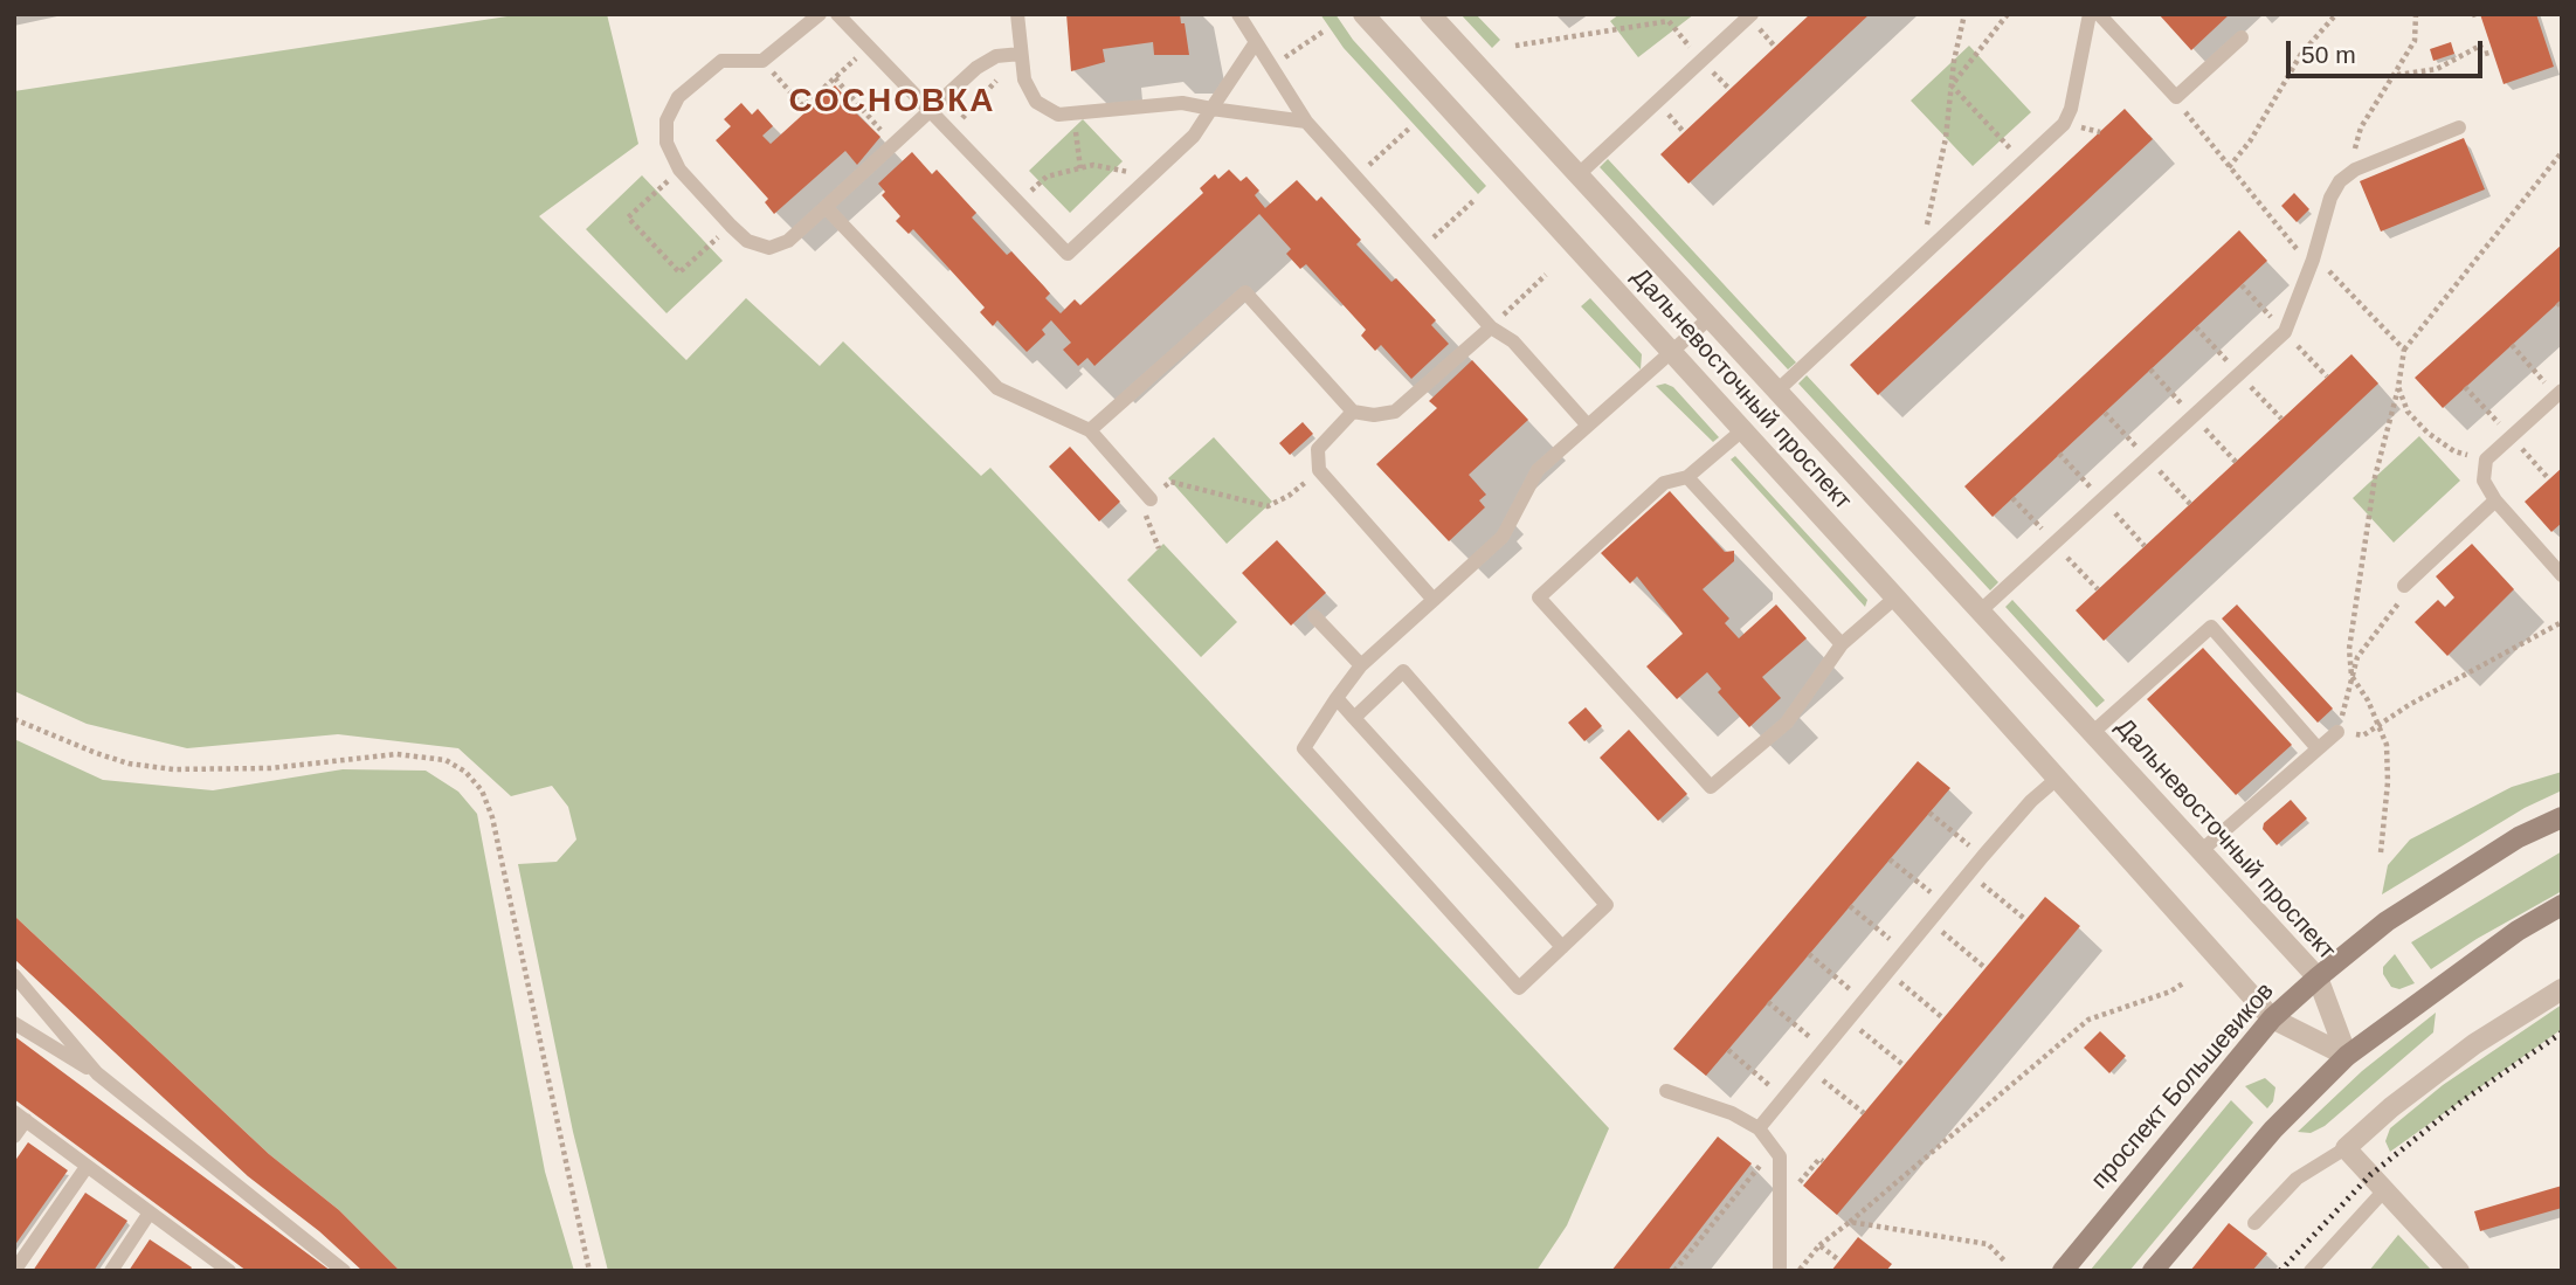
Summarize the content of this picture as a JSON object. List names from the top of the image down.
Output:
{
  "streets": {
    "main road": ["проспект Большевиков"],
    "street": ["Дальневосточный проспект"]
  },
  "crossings": [
    ["Дальневосточный проспект", "проспект Большевиков"]
  ],
  "districts": ["СОСНОВКА"],
  "scale_bar": "50 m"
}
